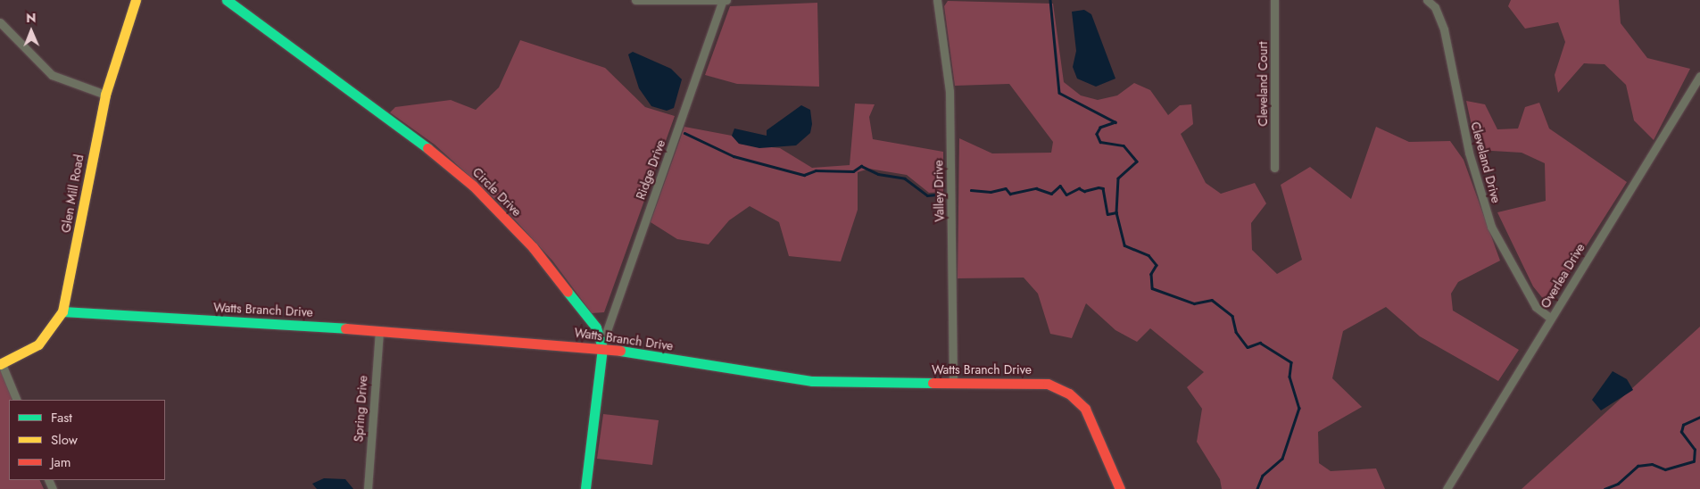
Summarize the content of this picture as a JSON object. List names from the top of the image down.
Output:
{
  "streets": {
    "street": [
      "Cleveland Court",
      "Cleveland Drive",
      "Ridge Drive",
      "Valley Drive",
      "Circle Drive",
      "Glen Mill Road",
      "Overlea Drive",
      "Watts Branch Drive",
      "Spring Drive"
    ]
  },
  "crossings": [
    ["Cleveland Drive", "Overlea Drive"],
    ["Ridge Drive", "Circle Drive"],
    ["Ridge Drive", "Watts Branch Drive"],
    ["Valley Drive", "Watts Branch Drive"],
    ["Circle Drive", "Watts Branch Drive"],
    ["Glen Mill Road", "Watts Branch Drive"],
    ["Watts Branch Drive", "Spring Drive"]
  ],
  "legend": ["Fast", "Slow", "Jam"],
  "north": "top"
}
